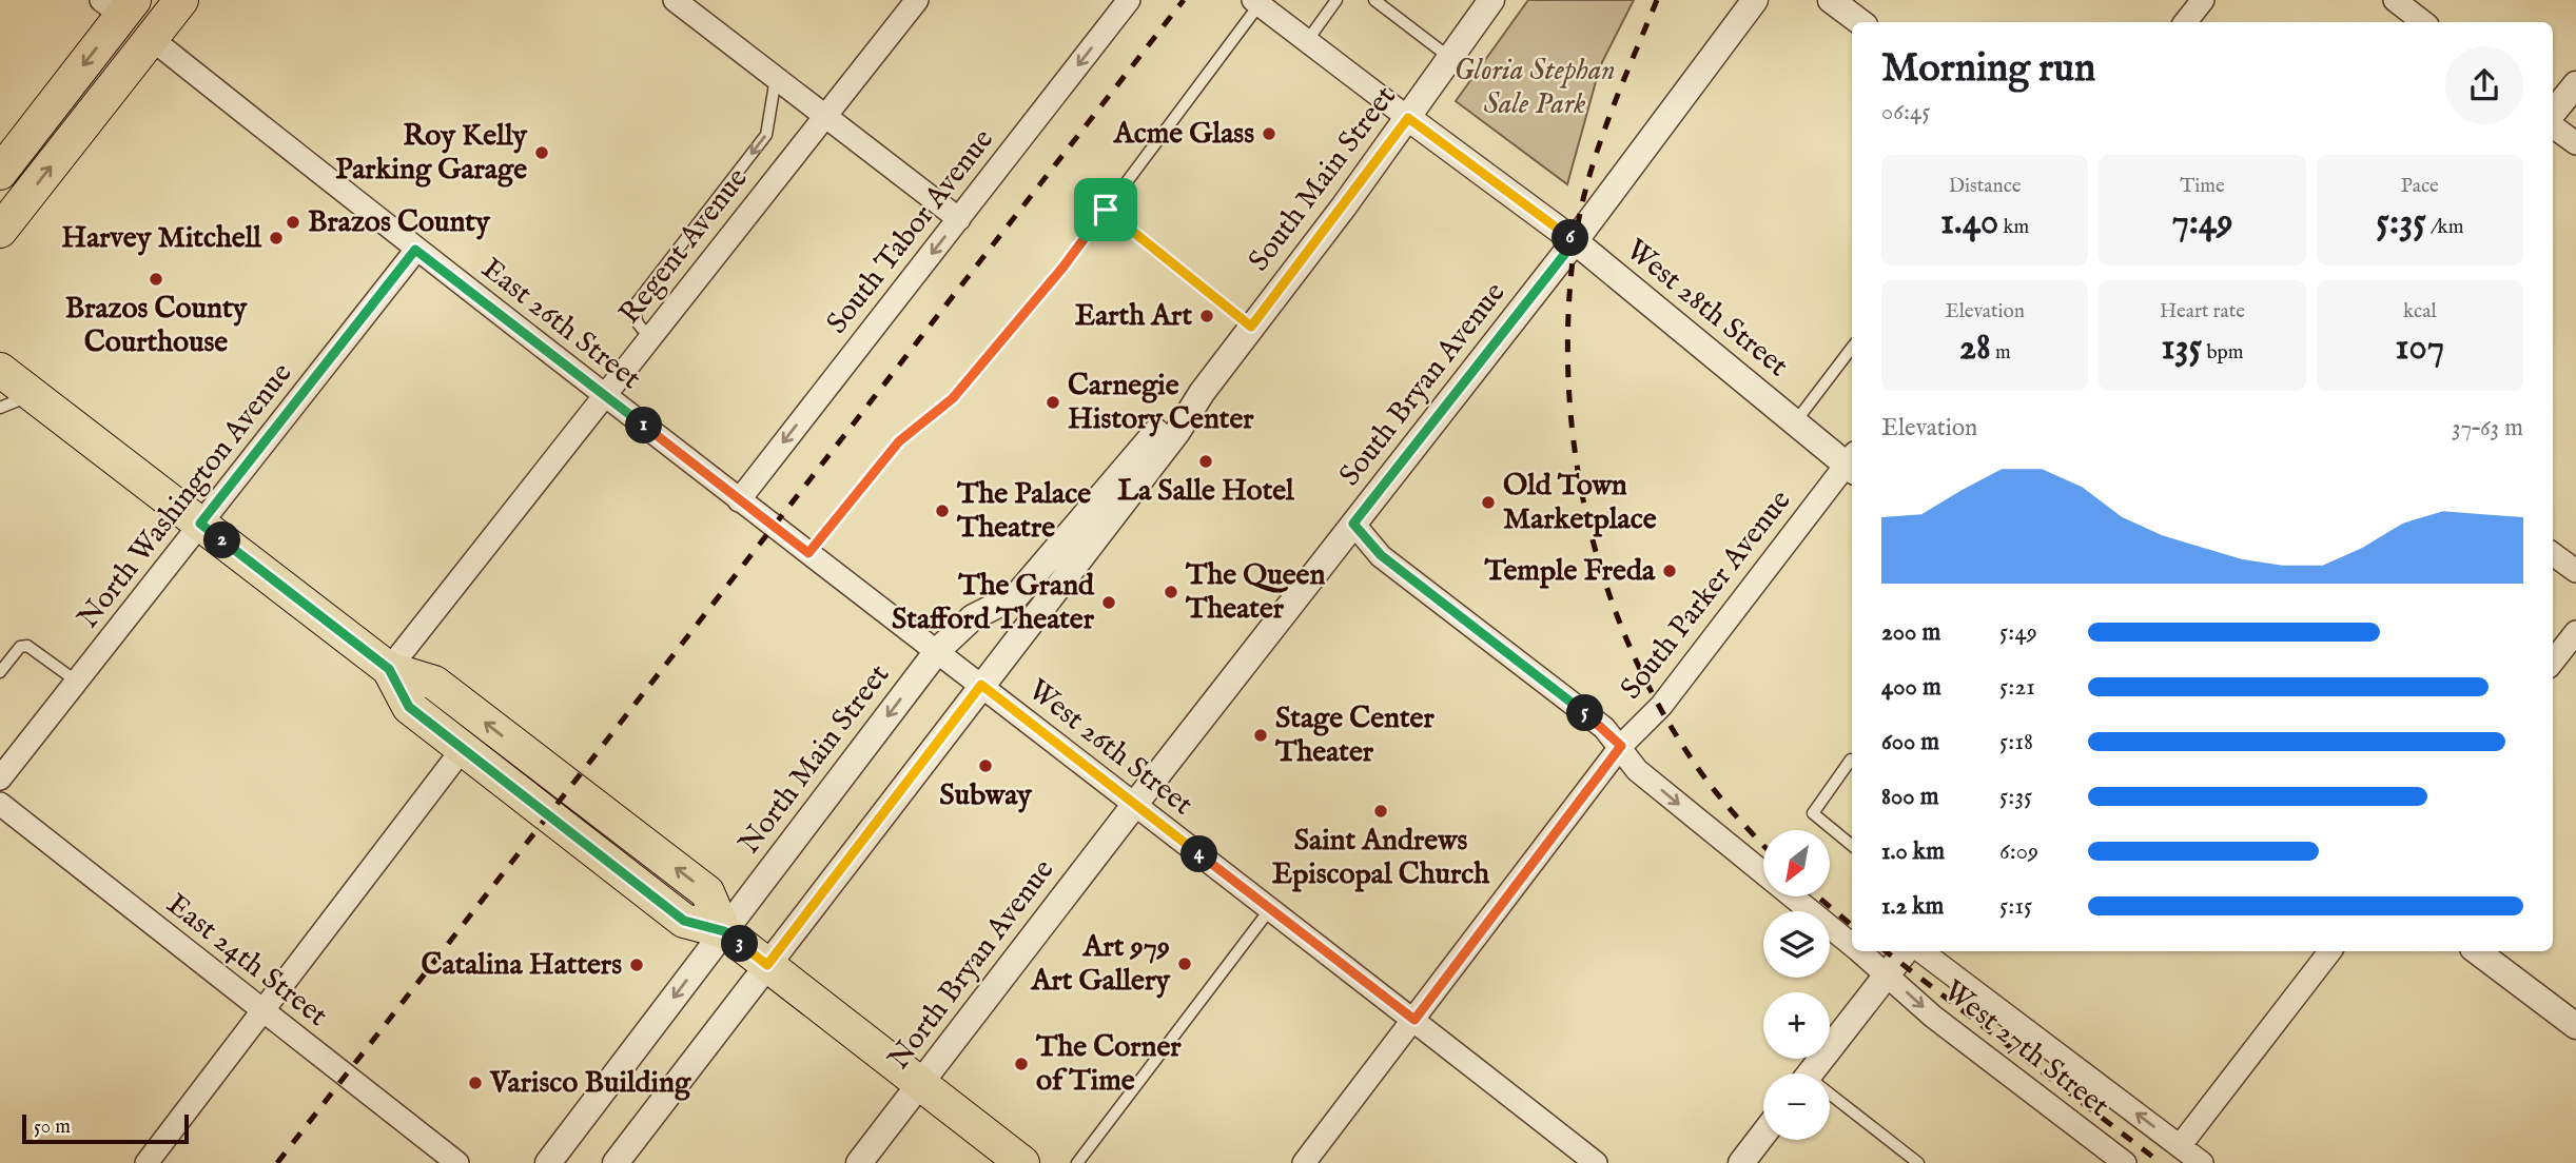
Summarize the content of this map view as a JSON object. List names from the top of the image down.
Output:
{
  "streets": {
    "street": [
      "South Main Street",
      "South Tabor Avenue",
      "Regent Avenue",
      "West 28th Street",
      "East 26th Street",
      "South Bryan Avenue",
      "North Washington Avenue",
      "South Parker Avenue",
      "West 26th Street",
      "North Main Street",
      "East 24th Street",
      "North Bryan Avenue",
      "West 27th Street"
    ]
  },
  "crossings": [
    ["South Main Street", "West 28th Street"],
    ["South Main Street", "North Main Street"],
    ["South Tabor Avenue", "East 26th Street"],
    ["Regent Avenue", "East 26th Street"],
    ["West 28th Street", "South Bryan Avenue"],
    ["East 26th Street", "North Washington Avenue"],
    ["East 26th Street", "West 26th Street"],
    ["East 26th Street", "North Main Street"],
    ["South Bryan Avenue", "West 26th Street"],
    ["South Bryan Avenue", "North Bryan Avenue"],
    ["South Bryan Avenue", "West 27th Street"],
    ["South Parker Avenue", "West 26th Street"],
    ["South Parker Avenue", "West 27th Street"],
    ["West 26th Street", "North Main Street"],
    ["West 26th Street", "North Bryan Avenue"]
  ],
  "one_way": ["South Tabor Avenue"],
  "parks": ["Gloria Stephan Sale Park"],
  "places": [
    "Acme Glass",
    "Roy Kelly Parking Garage",
    "Brazos County",
    "Harvey Mitchell",
    "Brazos County Courthouse",
    "Earth Art",
    "Carnegie History Center",
    "La Salle Hotel",
    "Old Town Marketplace",
    "The Palace Theatre",
    "Temple Freda",
    "The Queen Theater",
    "The Grand Stafford Theater",
    "Stage Center Theater",
    "Subway",
    "Saint Andrews Episcopal Church",
    "Art 979 Art Gallery",
    "Catalina Hatters",
    "The Corner of Time",
    "Varisco Building"
  ],
  "scale_bar": "50 m",
  "north": "bottom left",
  "page": {
    "heading": ["Morning run", "06:45"],
    "stats": [
      ["Distance", "1.40 km"],
      ["Time", "7:49"],
      ["Pace", "5:35 /km"],
      ["Elevation", "28 m"],
      ["Heart rate", "135 bpm"],
      ["kcal", "107"]
    ],
    "pins": [
      "6",
      "1",
      "2",
      "5",
      "4",
      "3"
    ],
    "chart": ["Elevation", "37–63 m"],
    "list": [
      {
        "name": "200 m",
        "note": "5:49"
      },
      {
        "name": "400 m",
        "note": "5:21"
      },
      {
        "name": "600 m",
        "note": "5:18"
      },
      {
        "name": "800 m",
        "note": "5:35"
      },
      {
        "name": "1.0 km",
        "note": "6:09"
      },
      {
        "name": "1.2 km",
        "note": "5:15"
      }
    ],
    "map_buttons": ["+", "−"],
    "scale": "50 m"
  }
}
